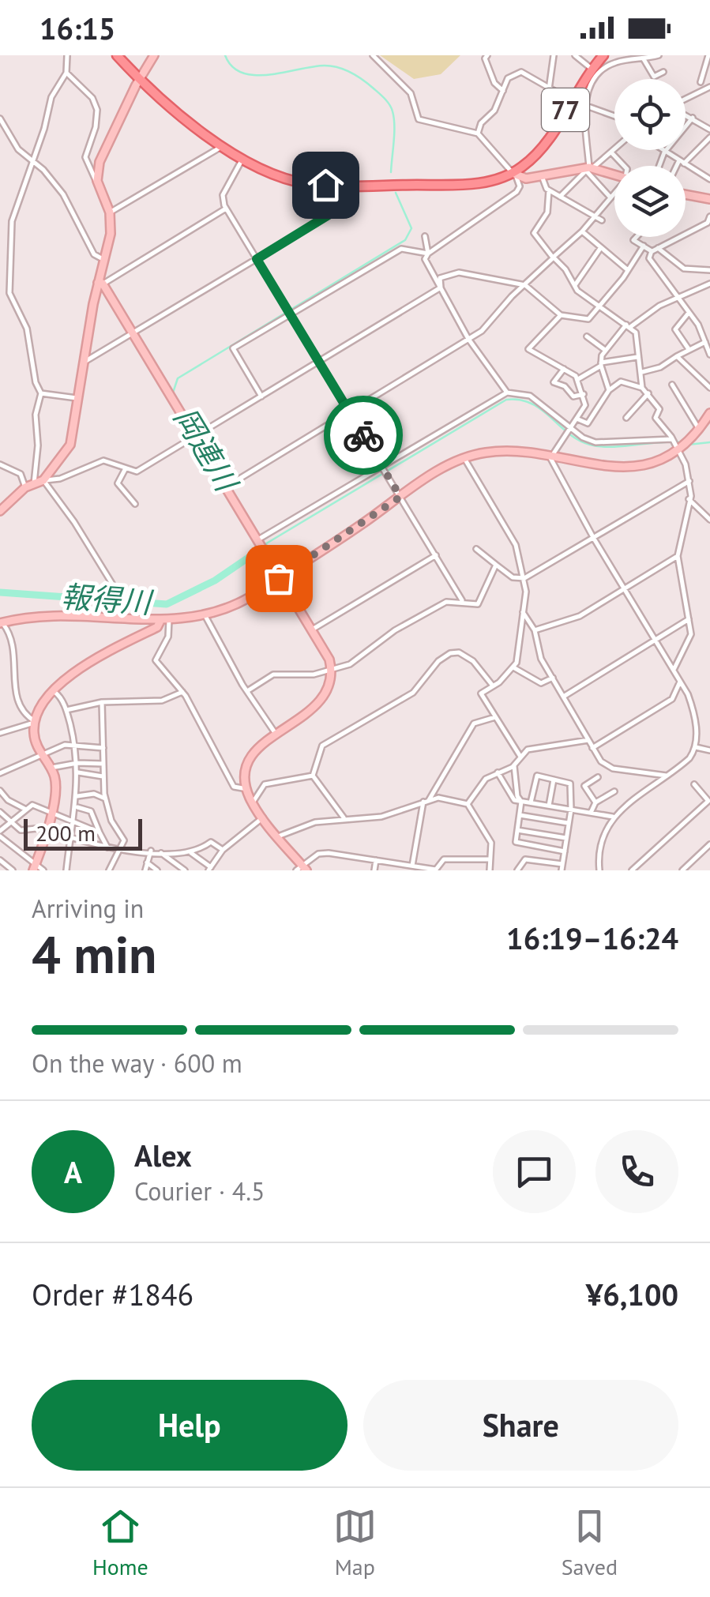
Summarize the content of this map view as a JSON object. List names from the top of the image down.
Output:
{
  "streets": {
    "main road": ["77"]
  },
  "water": ["岡連川", "報得川"],
  "scale_bar": "200 m",
  "page": {
    "status": "16:15",
    "scale": "200 m",
    "heading": ["4 min", "Arriving in", "16:19–16:24"],
    "panel": [
      "Alex",
      "Courier · 4.5",
      "Order #1846",
      "¥6,100"
    ],
    "bar": "On the way · 600 m",
    "round": "A",
    "buttons": ["Help", "Share"],
    "tabs": ["Home", "Map", "Saved"]
  }
}
